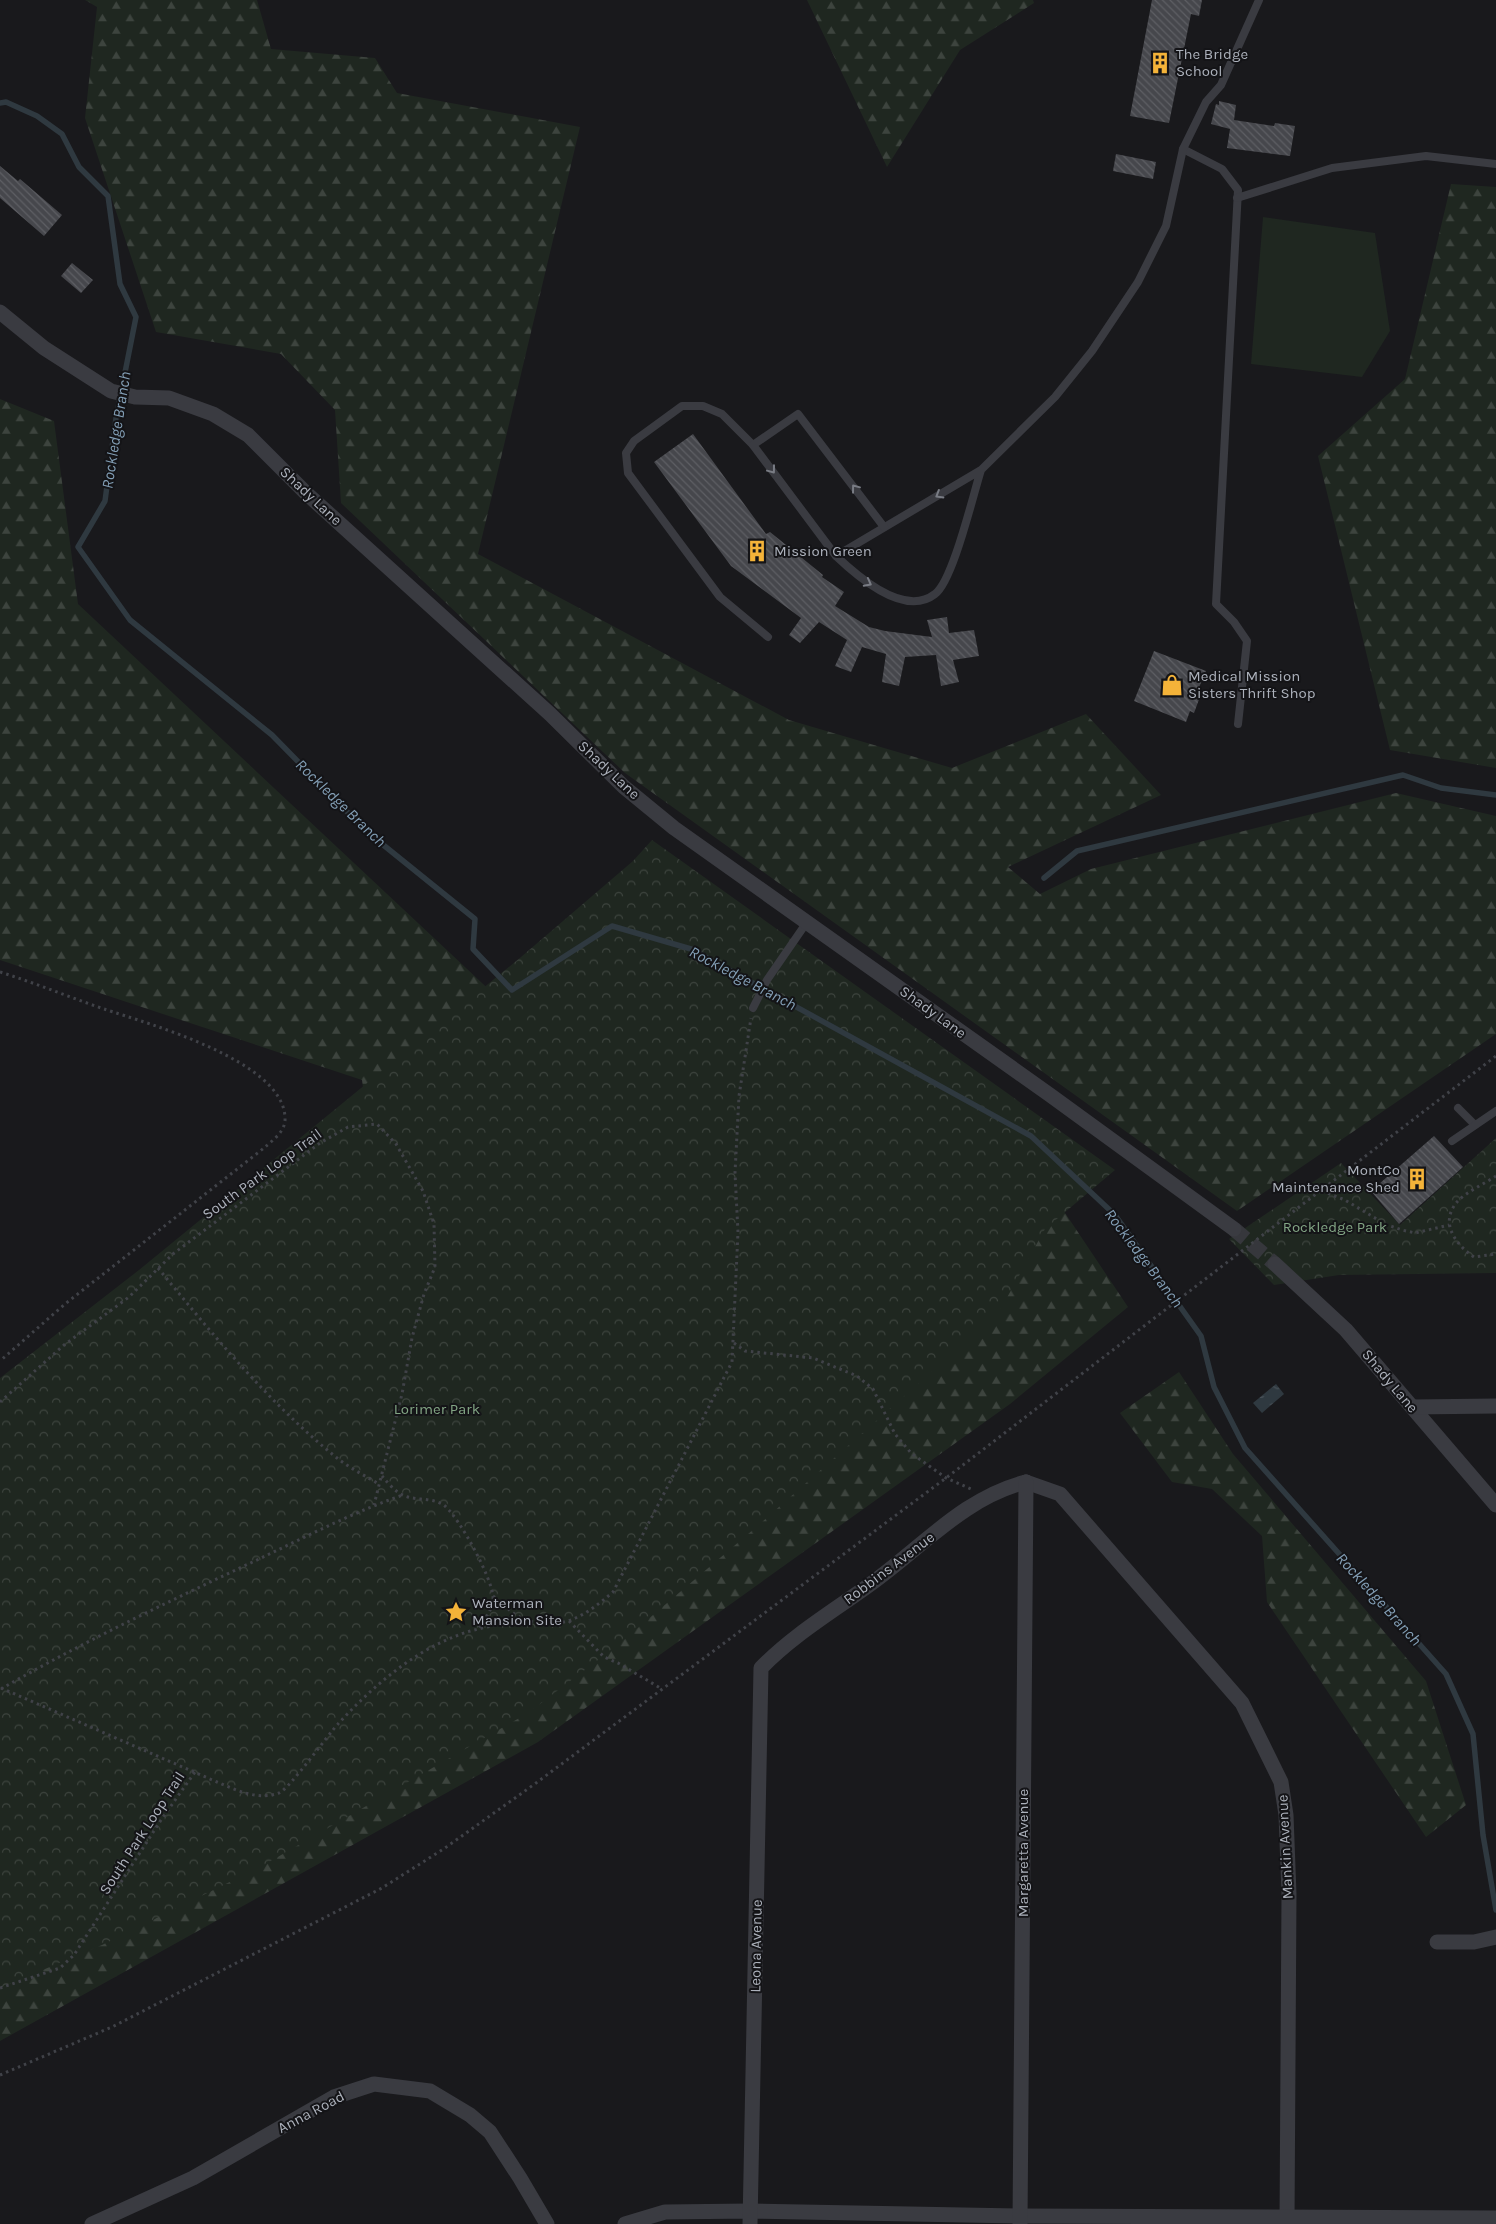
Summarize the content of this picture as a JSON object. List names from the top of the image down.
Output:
{
  "streets": {
    "street": [
      "Shady Lane",
      "Robbins Avenue",
      "Mankin Avenue",
      "Margaretta Avenue",
      "Leona Avenue",
      "Anna Road"
    ],
    "path": ["South Park Loop Trail"]
  },
  "crossings": [
    ["Robbins Avenue", "Mankin Avenue"],
    ["Robbins Avenue", "Margaretta Avenue"],
    ["Robbins Avenue", "Leona Avenue"],
    ["Mankin Avenue", "Margaretta Avenue"]
  ],
  "water": ["Rockledge Branch"],
  "parks": ["Rockledge Park", "Lorimer Park"],
  "places": {
    "building": ["The Bridge School", "Mission Green", "MontCo Maintenance Shed"],
    "shop": ["Medical Mission Sisters Thrift Shop"],
    "place": ["Waterman Mansion Site"]
  }
}
